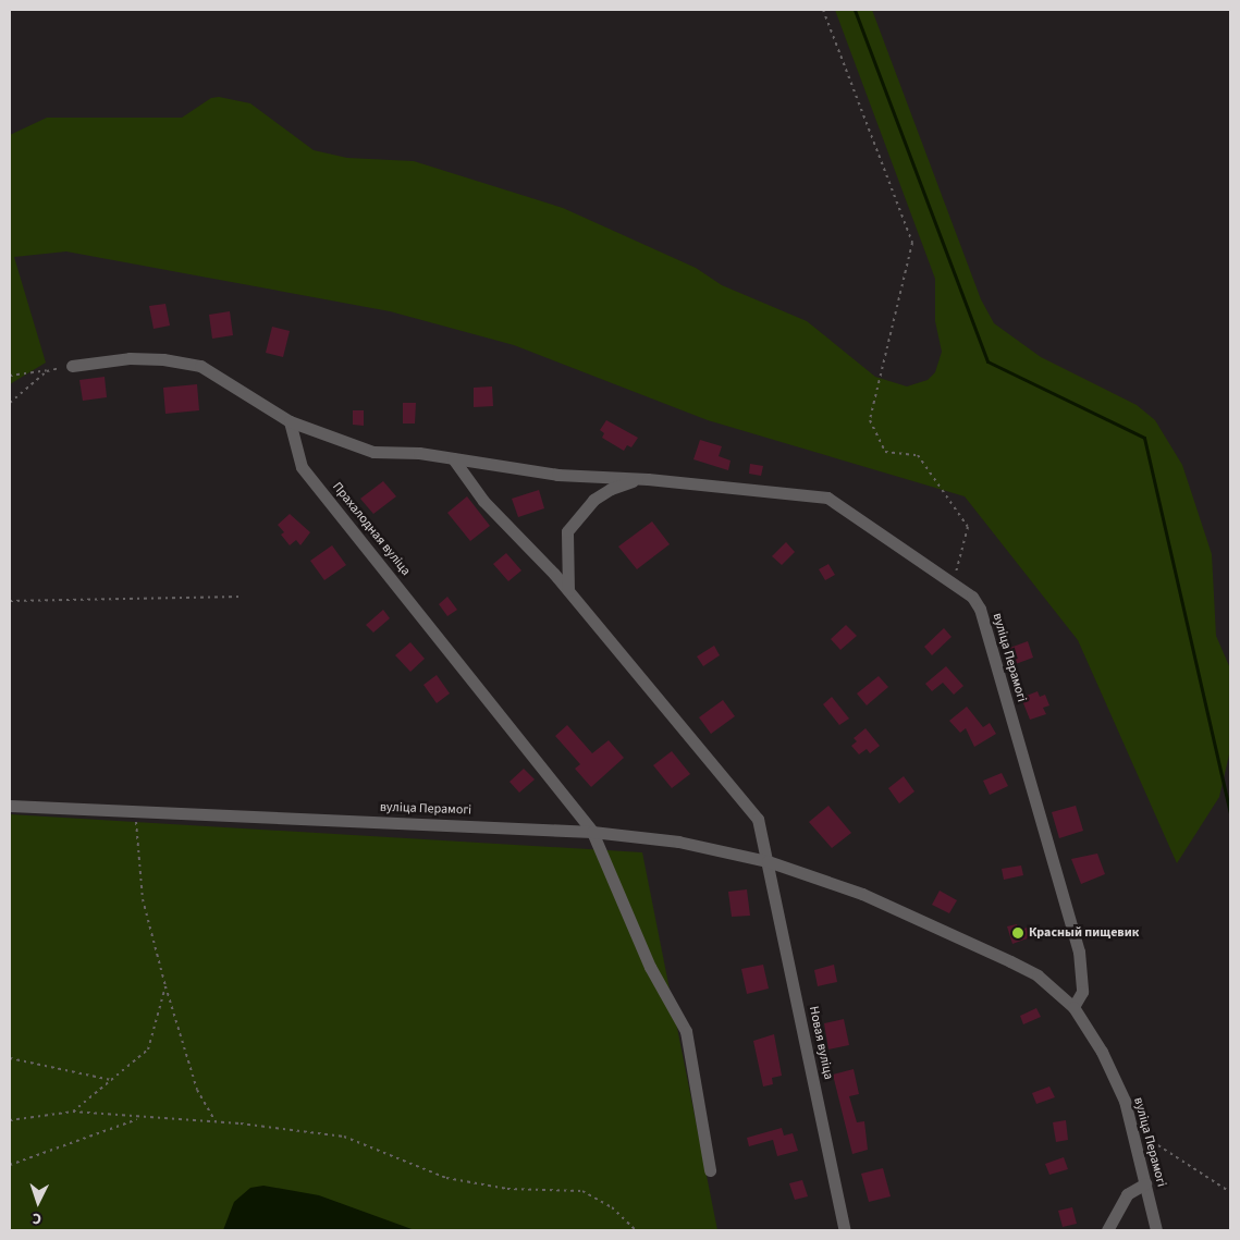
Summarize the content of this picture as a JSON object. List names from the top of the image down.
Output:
{
  "streets": {
    "street": ["Прахалодная вуліца", "вуліца Перамогі", "Новая вуліца"]
  },
  "crossings": [
    ["Прахалодная вуліца", "вуліца Перамогі"],
    ["вуліца Перамогі", "Новая вуліца"]
  ],
  "places": ["Красный пищевик"],
  "north": "bottom"
}
